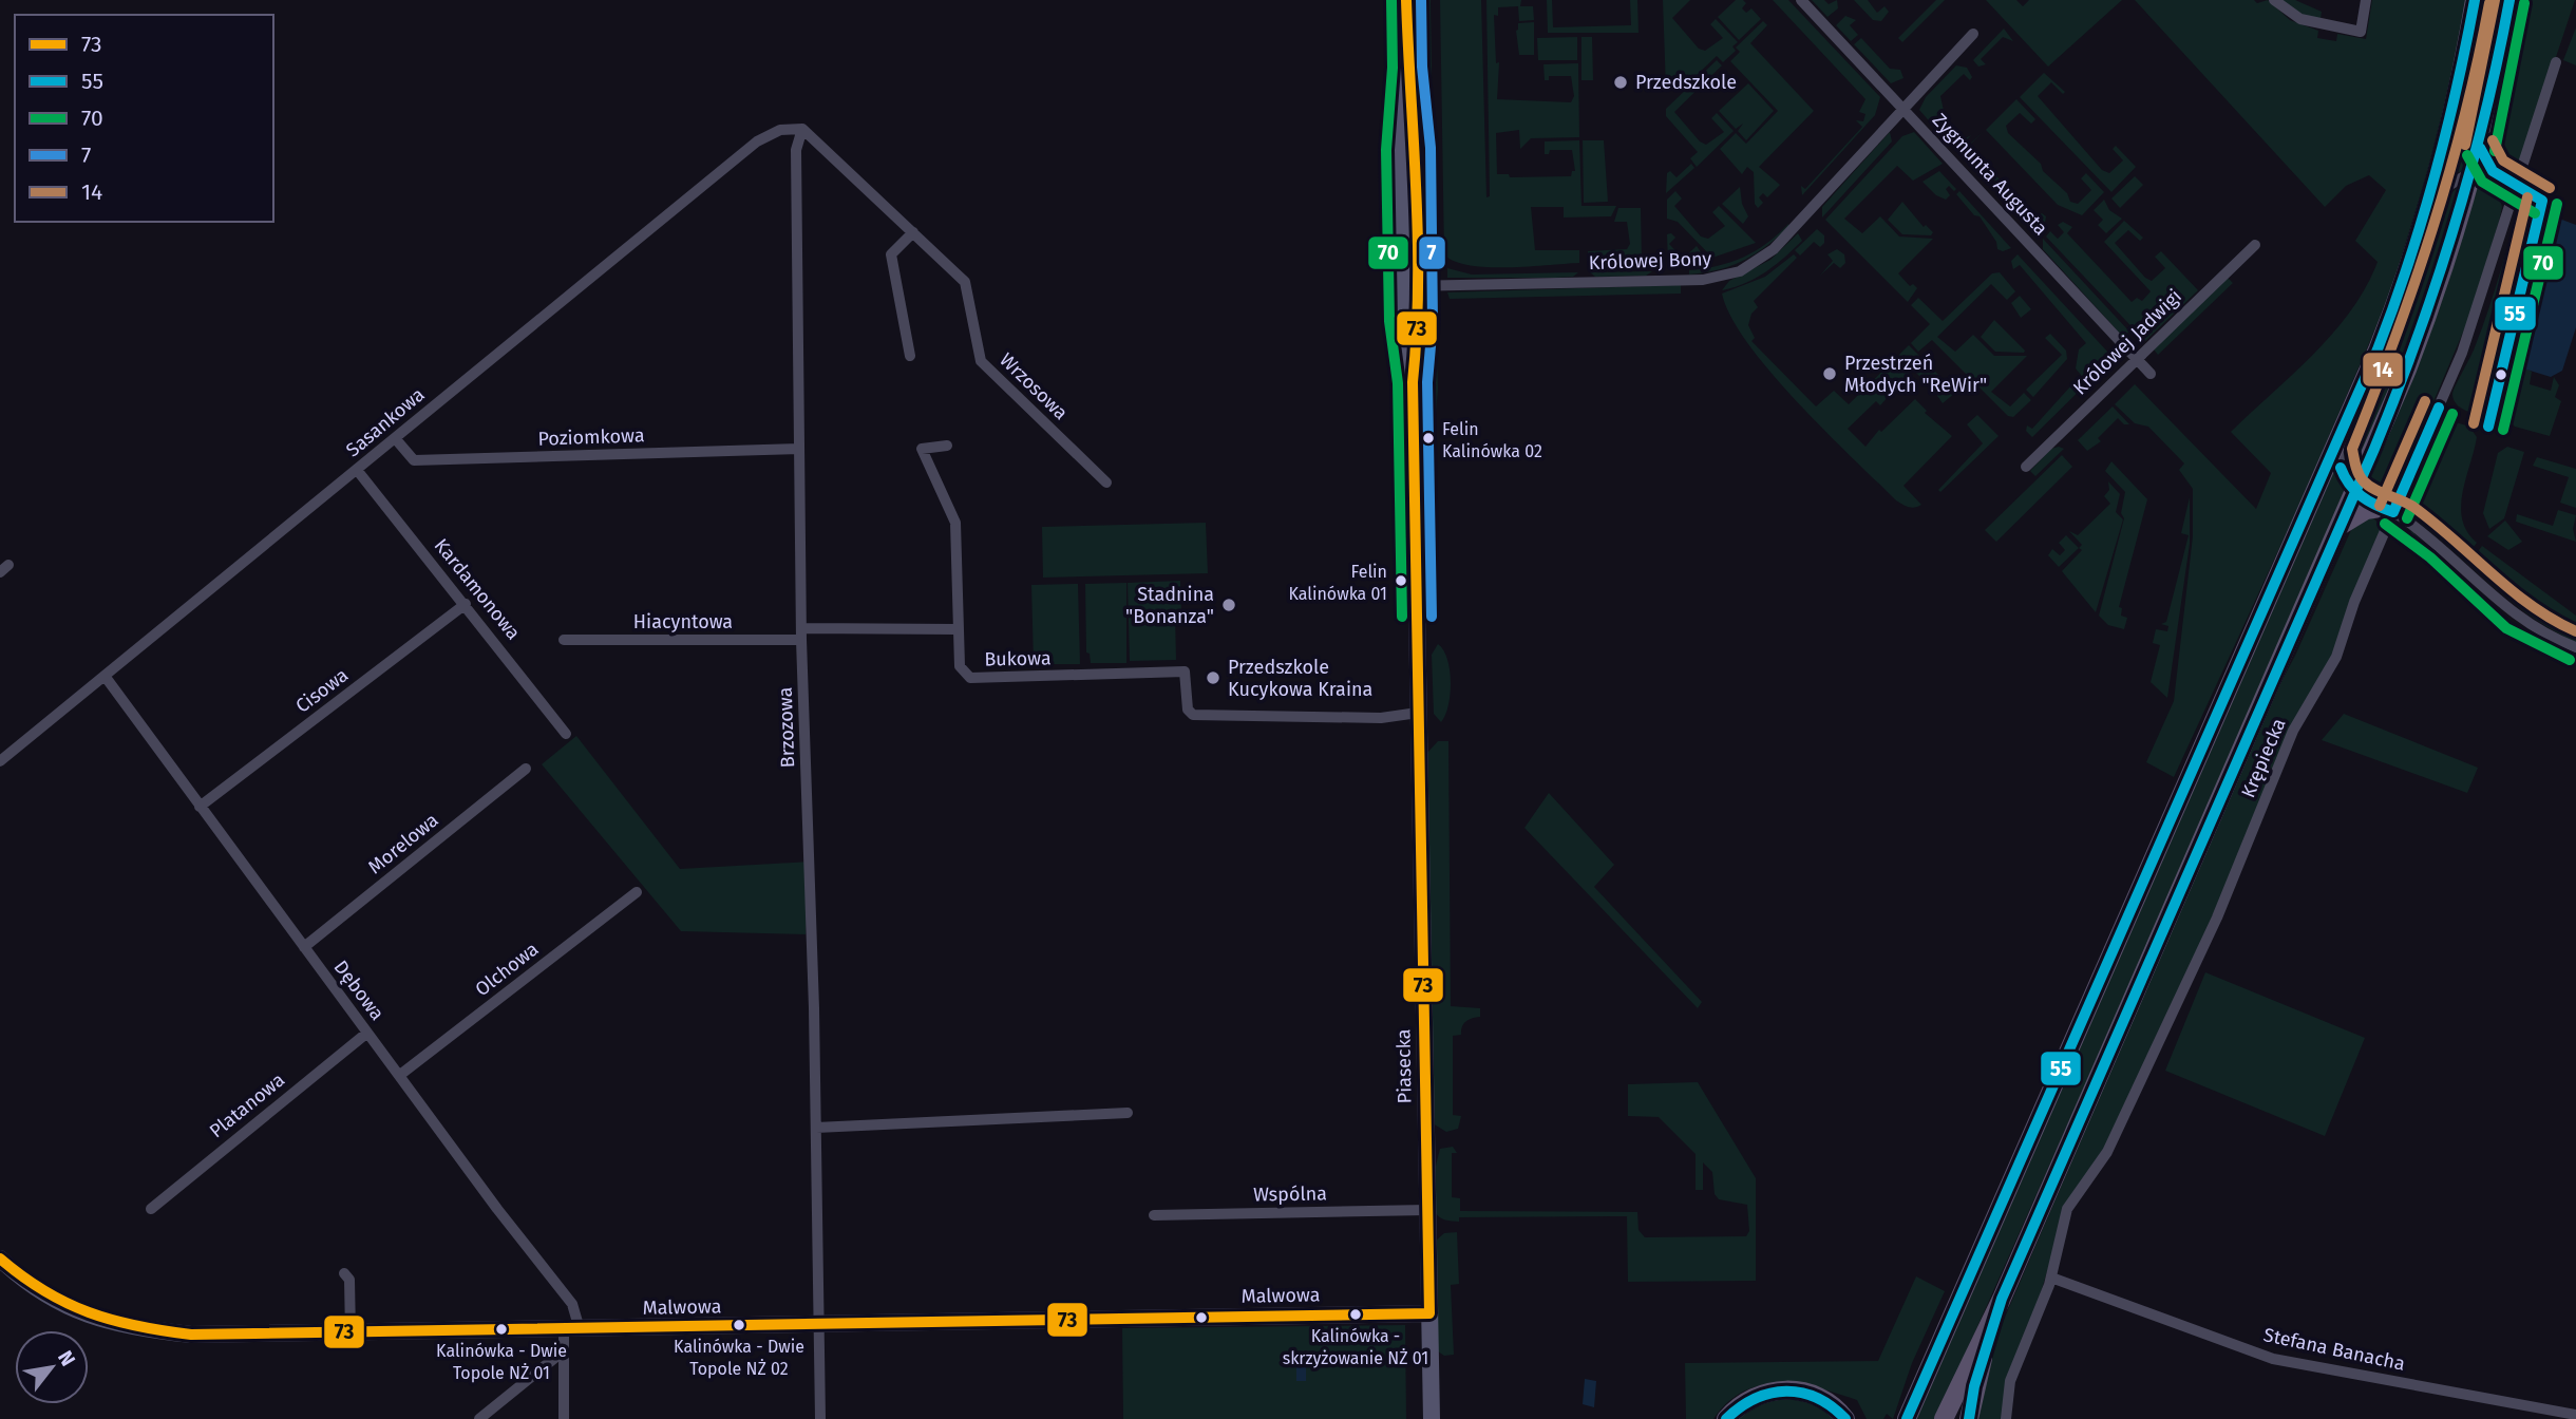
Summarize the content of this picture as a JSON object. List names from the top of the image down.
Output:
{
  "streets": {
    "street": [
      "Zygmunta Augusta",
      "Królowej Bony",
      "Królowej Jadwigi",
      "Wrzosowa",
      "Sasankowa",
      "Poziomkowa",
      "Kardamonowa",
      "Hiacyntowa",
      "Bukowa",
      "Cisowa",
      "Brzozowa",
      "Krępiecka",
      "Morelowa",
      "Olchowa",
      "Dębowa",
      "Piasecka",
      "Platanowa",
      "Wspólna",
      "Malwowa",
      "Stefana Banacha"
    ]
  },
  "crossings": [
    ["Zygmunta Augusta", "Królowej Bony"],
    ["Zygmunta Augusta", "Królowej Jadwigi"],
    ["Królowej Bony", "Piasecka"],
    ["Wrzosowa", "Sasankowa"],
    ["Wrzosowa", "Brzozowa"],
    ["Sasankowa", "Poziomkowa"],
    ["Sasankowa", "Kardamonowa"],
    ["Sasankowa", "Brzozowa"],
    ["Sasankowa", "Dębowa"],
    ["Poziomkowa", "Brzozowa"],
    ["Kardamonowa", "Cisowa"],
    ["Hiacyntowa", "Brzozowa"],
    ["Bukowa", "Piasecka"],
    ["Cisowa", "Dębowa"],
    ["Brzozowa", "Malwowa"],
    ["Krępiecka", "Stefana Banacha"],
    ["Morelowa", "Dębowa"],
    ["Olchowa", "Dębowa"],
    ["Dębowa", "Platanowa"],
    ["Dębowa", "Malwowa"],
    ["Piasecka", "Wspólna"],
    ["Piasecka", "Malwowa"]
  ],
  "places": [
    "Przedszkole",
    "Przestrzeń Młodych \"ReWir\"",
    "Felin Kalinówka 02",
    "Felin Kalinówka 01",
    "Stadnina \"Bonanza\"",
    "Przedszkole Kucykowa Kraina",
    "Kalinówka - skrzyżowanie NŻ 01",
    "Kalinówka - Dwie Topole NŻ 02",
    "Kalinówka - Dwie Topole NŻ 01"
  ],
  "lines": [
    "transit line 73",
    "transit line 55",
    "transit line 70",
    "transit line 7",
    "transit line 14"
  ],
  "legend": [
    "73",
    "55",
    "70",
    "7",
    "14"
  ],
  "north": "top right"
}
